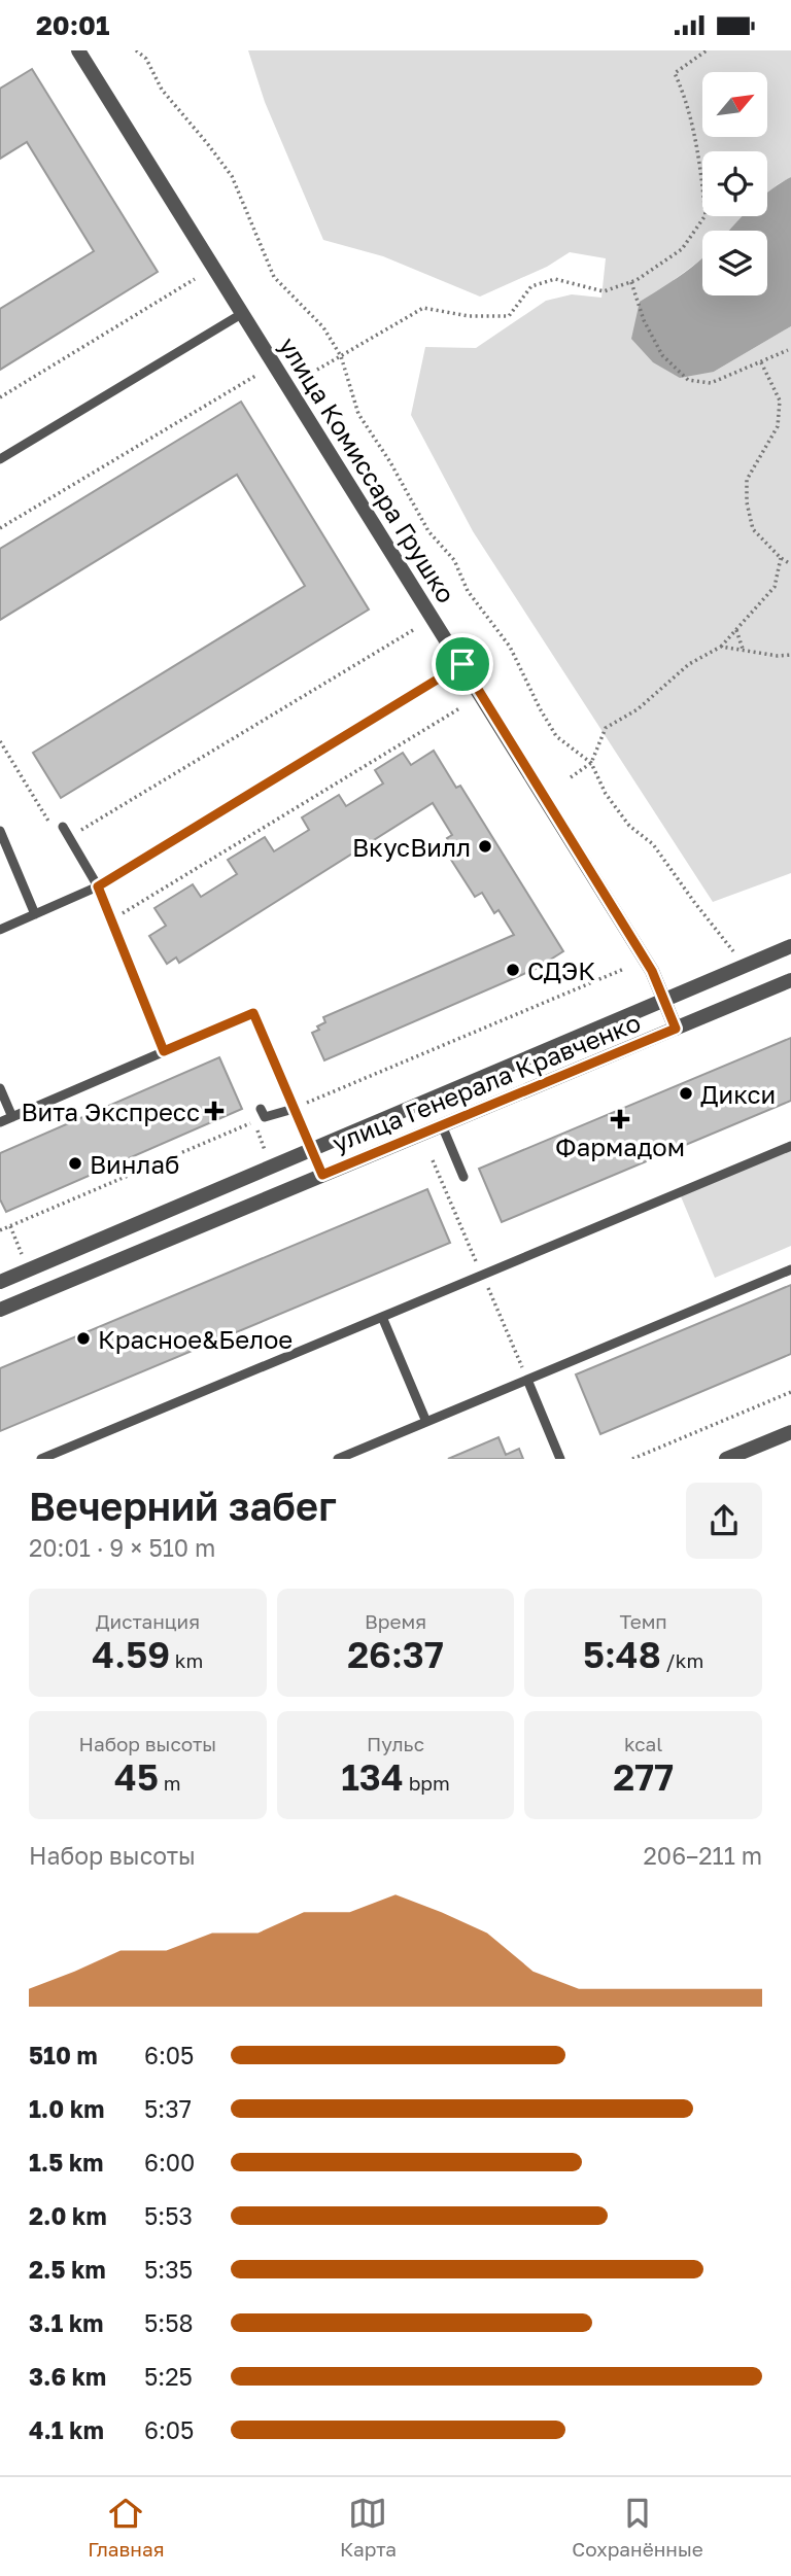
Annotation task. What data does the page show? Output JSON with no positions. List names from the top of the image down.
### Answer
{
  "streets": {
    "street": ["улица Комиссара Грушко", "улица Генерала Кравченко"]
  },
  "crossings": [
    ["улица Комиссара Грушко", "улица Генерала Кравченко"]
  ],
  "places": {
    "other": [
      "ВкусВилл",
      "СДЭК",
      "Дикси",
      "Винлаб",
      "Красное&Белое"
    ],
    "health": ["Вита Экспресс", "Фармадом"]
  },
  "north": "top right",
  "page": {
    "status": "20:01",
    "heading": ["Вечерний забег", "20:01 · 9 × 510 m"],
    "stats": [
      ["Дистанция", "4.59 km"],
      ["Время", "26:37"],
      ["Темп", "5:48 /km"],
      ["Набор высоты", "45 m"],
      ["Пульс", "134 bpm"],
      ["kcal", "277"]
    ],
    "chart": ["Набор высоты", "206–211 m"],
    "list": [
      {
        "name": "510 m",
        "note": "6:05"
      },
      {
        "name": "1.0 km",
        "note": "5:37"
      },
      {
        "name": "1.5 km",
        "note": "6:00"
      },
      {
        "name": "2.0 km",
        "note": "5:53"
      },
      {
        "name": "2.5 km",
        "note": "5:35"
      },
      {
        "name": "3.1 km",
        "note": "5:58"
      },
      {
        "name": "3.6 km",
        "note": "5:25"
      },
      {
        "name": "4.1 km",
        "note": "6:05"
      }
    ],
    "tabs": ["Главная", "Карта", "Сохранённые"]
  }
}
